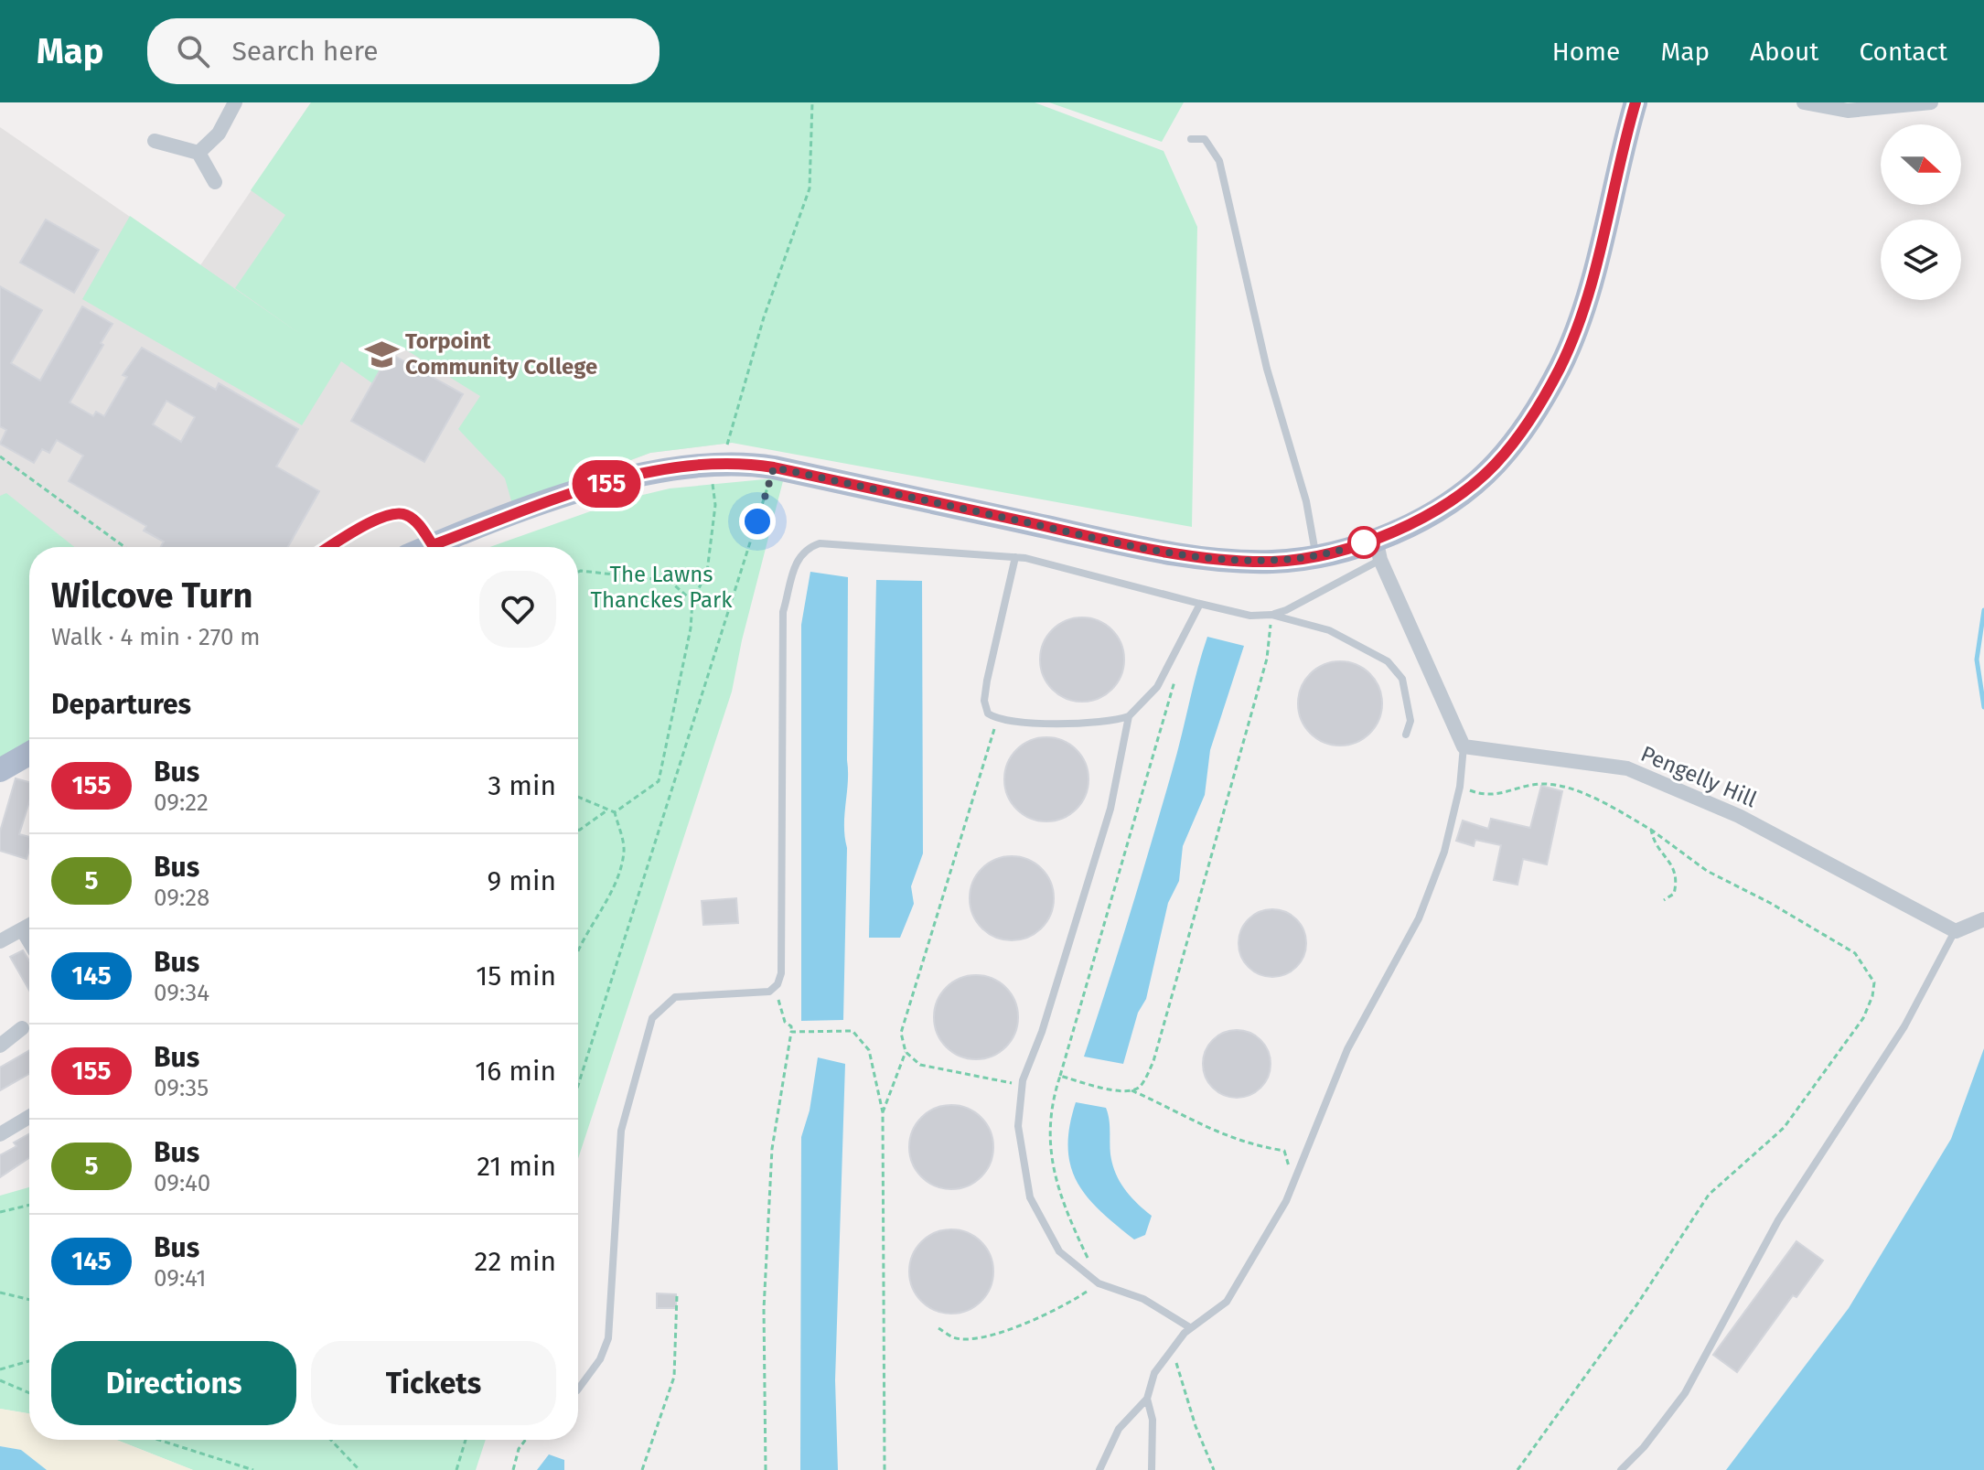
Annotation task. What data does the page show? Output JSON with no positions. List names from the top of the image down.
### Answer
{
  "streets": {
    "street": ["Pengelly Hill"]
  },
  "parks": ["The Lawns Thanckes Park"],
  "places": {
    "school or university": ["Torpoint Community College"]
  },
  "lines": ["bus line 155"],
  "north": "right",
  "page": {
    "header": "Map",
    "search": "Search here",
    "nav": [
      "Home",
      "Map",
      "About",
      "Contact"
    ],
    "on_map": "155",
    "heading": [
      ["Wilcove Turn", "Walk · 4 min · 270 m"],
      "Departures"
    ],
    "list": [
      {
        "mark": "155",
        "name": "Bus",
        "note": "09:22",
        "value": "3 min"
      },
      {
        "mark": "5",
        "name": "Bus",
        "note": "09:28",
        "value": "9 min"
      },
      {
        "mark": "145",
        "name": "Bus",
        "note": "09:34",
        "value": "15 min"
      },
      {
        "mark": "155",
        "name": "Bus",
        "note": "09:35",
        "value": "16 min"
      },
      {
        "mark": "5",
        "name": "Bus",
        "note": "09:40",
        "value": "21 min"
      },
      {
        "mark": "145",
        "name": "Bus",
        "note": "09:41",
        "value": "22 min"
      }
    ],
    "buttons": ["Directions", "Tickets"]
  }
}
